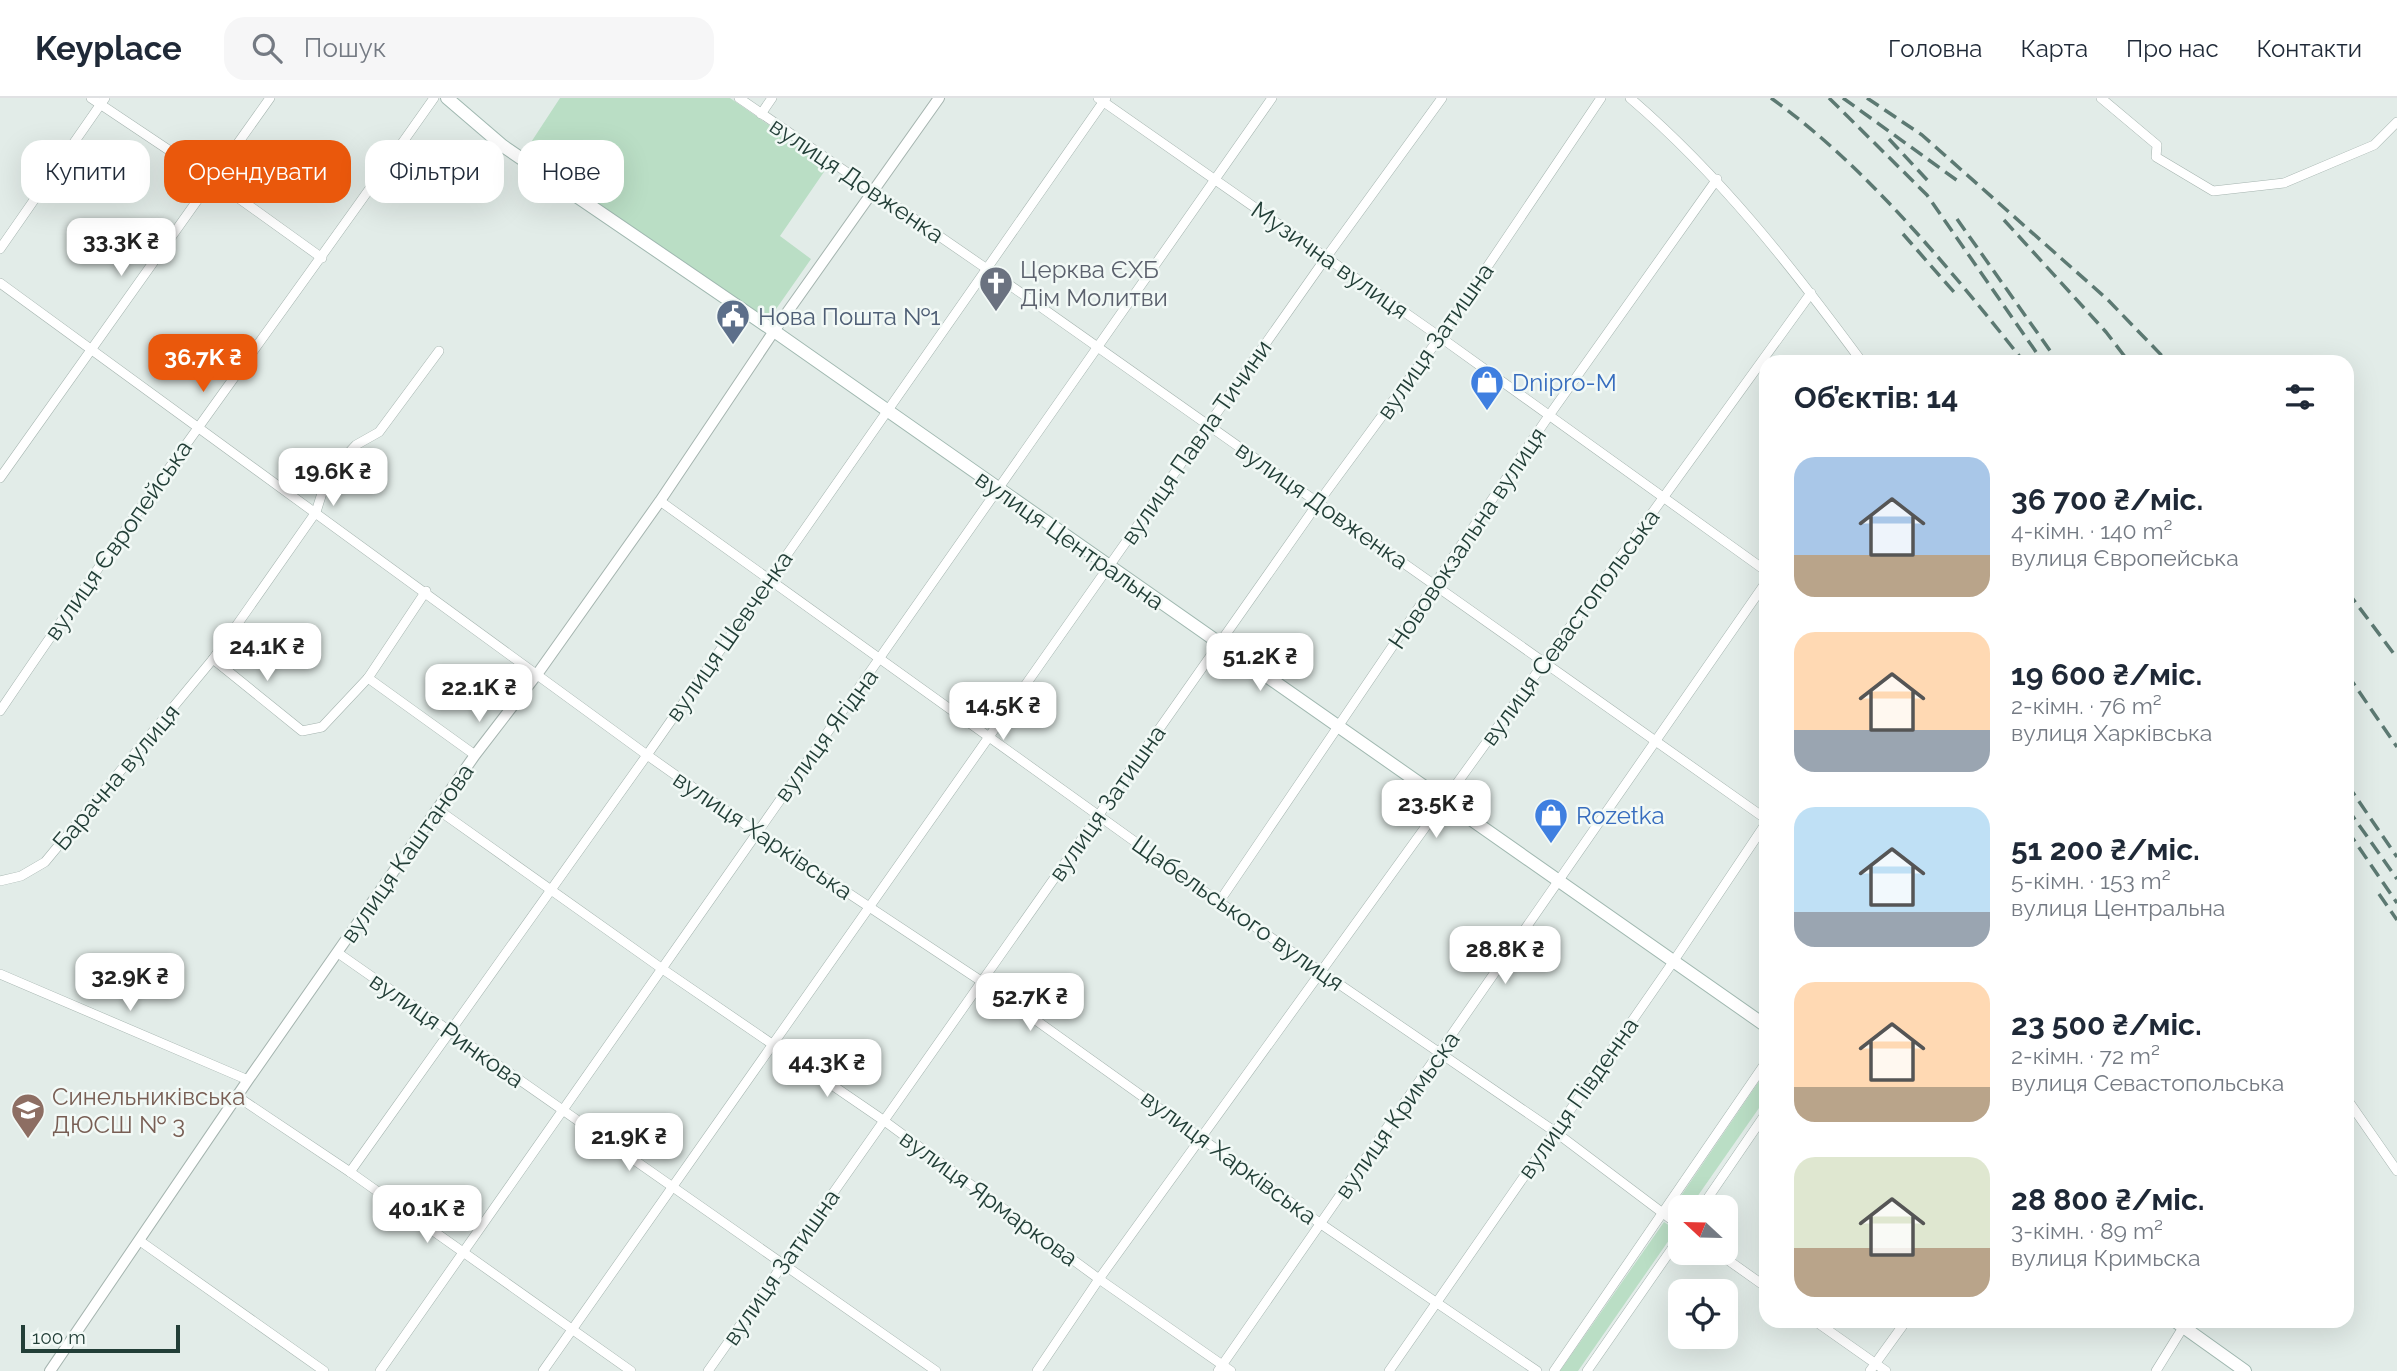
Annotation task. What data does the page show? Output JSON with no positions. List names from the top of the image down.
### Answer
{
  "streets": {
    "main road": ["вулиця Центральна"],
    "street": [
      "вулиця Довженка",
      "Музична вулиця",
      "вулиця Затишна",
      "вулиця Павла Тичини",
      "Нововокзальна вулиця",
      "вулиця Європейська",
      "вулиця Севастопольська",
      "вулиця Шевченка",
      "вулиця Ягідна",
      "Барачна вулиця",
      "вулиця Харківська",
      "вулиця Каштанова",
      "Щабельського вулиця",
      "вулиця Ринкова",
      "вулиця Південна",
      "вулиця Кримьска",
      "вулиця Ярмаркова"
    ]
  },
  "crossings": [
    ["вулиця Довженка", "вулиця Затишна"],
    ["вулиця Довженка", "вулиця Павла Тичини"],
    ["вулиця Довженка", "Нововокзальна вулиця"],
    ["вулиця Довженка", "вулиця Севастопольська"],
    ["вулиця Довженка", "вулиця Шевченка"],
    ["вулиця Довженка", "вулиця Ягідна"],
    ["вулиця Довженка", "вулиця Каштанова"],
    ["вулиця Довженка", "вулиця Кримьска"],
    ["Музична вулиця", "вулиця Затишна"],
    ["Музична вулиця", "вулиця Павла Тичини"],
    ["Музична вулиця", "Нововокзальна вулиця"],
    ["Музична вулиця", "вулиця Севастопольська"],
    ["Музична вулиця", "вулиця Шевченка"],
    ["Музична вулиця", "вулиця Ягідна"],
    ["вулиця Затишна", "вулиця Центральна"],
    ["вулиця Затишна", "вулиця Харківська"],
    ["вулиця Затишна", "Щабельського вулиця"],
    ["вулиця Затишна", "вулиця Ринкова"],
    ["вулиця Затишна", "вулиця Ярмаркова"],
    ["вулиця Павла Тичини", "вулиця Центральна"],
    ["вулиця Павла Тичини", "вулиця Харківська"],
    ["вулиця Павла Тичини", "Щабельського вулиця"],
    ["вулиця Павла Тичини", "вулиця Ринкова"],
    ["вулиця Павла Тичини", "вулиця Ярмаркова"],
    ["Нововокзальна вулиця", "вулиця Центральна"],
    ["Нововокзальна вулиця", "Щабельського вулиця"],
    ["вулиця Європейська", "вулиця Харківська"],
    ["вулиця Центральна", "вулиця Севастопольська"],
    ["вулиця Центральна", "вулиця Шевченка"],
    ["вулиця Центральна", "вулиця Ягідна"],
    ["вулиця Центральна", "вулиця Каштанова"],
    ["вулиця Центральна", "вулиця Південна"],
    ["вулиця Центральна", "вулиця Кримьска"],
    ["вулиця Севастопольська", "вулиця Харківська"],
    ["вулиця Севастопольська", "Щабельського вулиця"],
    ["вулиця Севастопольська", "вулиця Ярмаркова"],
    ["вулиця Шевченка", "вулиця Харківська"],
    ["вулиця Шевченка", "Щабельського вулиця"],
    ["вулиця Шевченка", "вулиця Ринкова"],
    ["вулиця Шевченка", "вулиця Ярмаркова"],
    ["вулиця Ягідна", "вулиця Харківська"],
    ["вулиця Ягідна", "Щабельського вулиця"],
    ["вулиця Ягідна", "вулиця Ринкова"],
    ["вулиця Ягідна", "вулиця Ярмаркова"],
    ["Барачна вулиця", "вулиця Харківська"],
    ["вулиця Харківська", "вулиця Каштанова"],
    ["вулиця Харківська", "вулиця Південна"],
    ["вулиця Харківська", "вулиця Кримьска"],
    ["вулиця Каштанова", "Щабельського вулиця"],
    ["вулиця Каштанова", "вулиця Ринкова"],
    ["вулиця Каштанова", "вулиця Ярмаркова"],
    ["Щабельського вулиця", "вулиця Південна"],
    ["Щабельського вулиця", "вулиця Кримьска"],
    ["вулиця Кримьска", "вулиця Ярмаркова"]
  ],
  "places": {
    "church": ["Церква ЄХБ Дім Молитви"],
    "public building": ["Нова Пошта №1"],
    "shop": ["Dnipro-M", "Rozetka"],
    "school or university": ["Синельниківська ДЮСШ № 3"]
  },
  "scale_bar": "100 m",
  "north": "left",
  "page": {
    "header": "Keyplace",
    "search": "Пошук",
    "nav": [
      "Головна",
      "Карта",
      "Про нас",
      "Контакти"
    ],
    "chip": [
      "Купити",
      "Орендувати",
      "Фільтри",
      "Нове"
    ],
    "price": [
      "33.3K ₴",
      "36.7K ₴",
      "19.6K ₴",
      "24.1K ₴",
      "51.2K ₴",
      "22.1K ₴",
      "14.5K ₴",
      "23.5K ₴",
      "28.8K ₴",
      "32.9K ₴",
      "52.7K ₴",
      "44.3K ₴",
      "21.9K ₴",
      "40.1K ₴"
    ],
    "heading": "Об’єктів: 14",
    "list": [
      {
        "name": "36 700 ₴/міс.",
        "note": "4-кімн. · 140 m² · вулиця Європейська"
      },
      {
        "name": "19 600 ₴/міс.",
        "note": "2-кімн. · 76 m² · вулиця Харківська"
      },
      {
        "name": "51 200 ₴/міс.",
        "note": "5-кімн. · 153 m² · вулиця Центральна"
      },
      {
        "name": "23 500 ₴/міс.",
        "note": "2-кімн. · 72 m² · вулиця Севастопольська"
      },
      {
        "name": "28 800 ₴/міс.",
        "note": "3-кімн. · 89 m² · вулиця Кримьска"
      }
    ],
    "scale": "100 m"
  }
}
